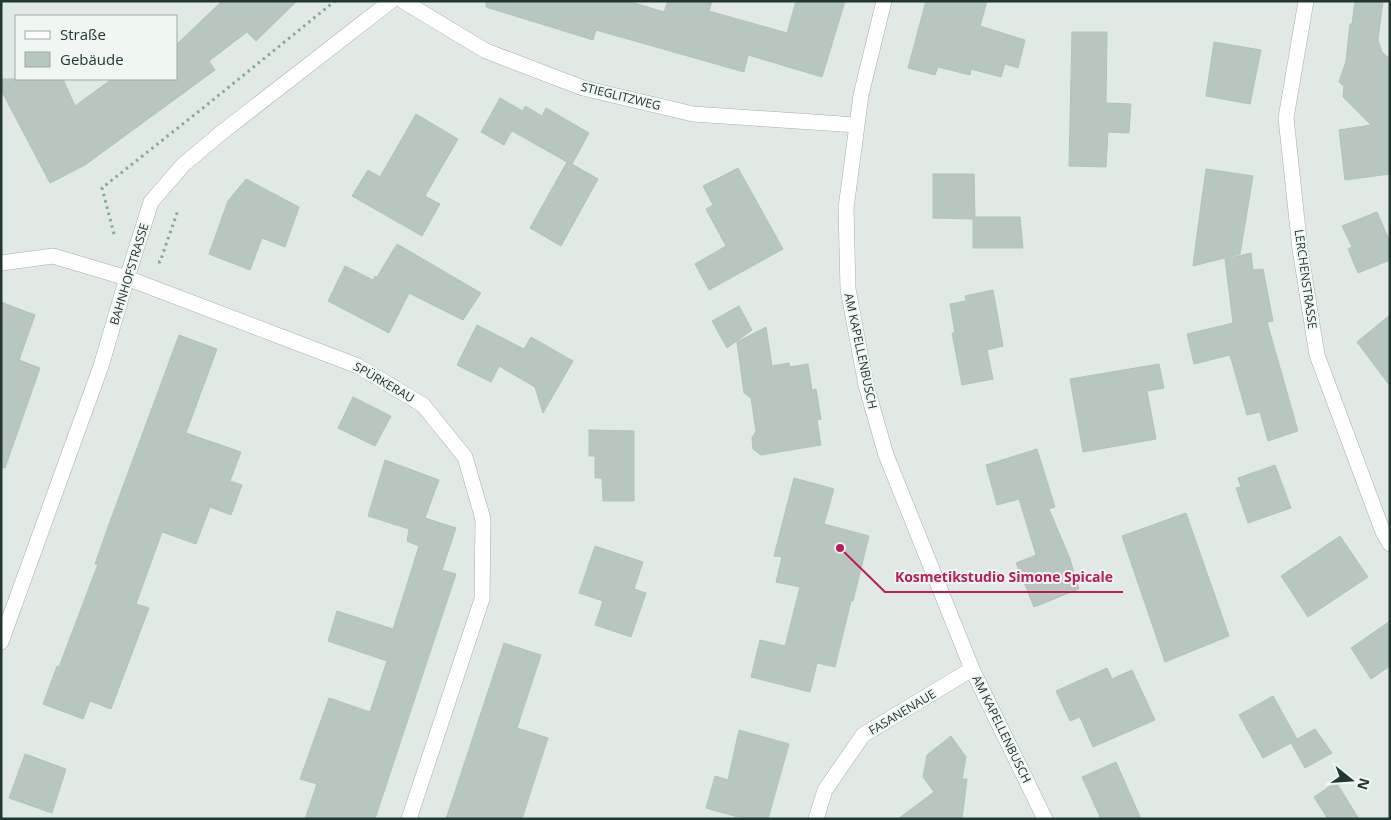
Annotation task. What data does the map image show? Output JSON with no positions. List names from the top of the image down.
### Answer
{
  "streets": {
    "street": [
      "STIEGLITZWEG",
      "BAHNHOFSTRASSE",
      "LERCHENSTRASSE",
      "AM KAPELLENBUSCH",
      "SPÜRKERAU",
      "FASANENAUE"
    ]
  },
  "crossings": [
    ["STIEGLITZWEG", "AM KAPELLENBUSCH"],
    ["BAHNHOFSTRASSE", "SPÜRKERAU"],
    ["AM KAPELLENBUSCH", "FASANENAUE"]
  ],
  "places": ["Kosmetikstudio Simone Spicale"],
  "legend": ["Straße", "Gebäude"],
  "north": "right"
}
